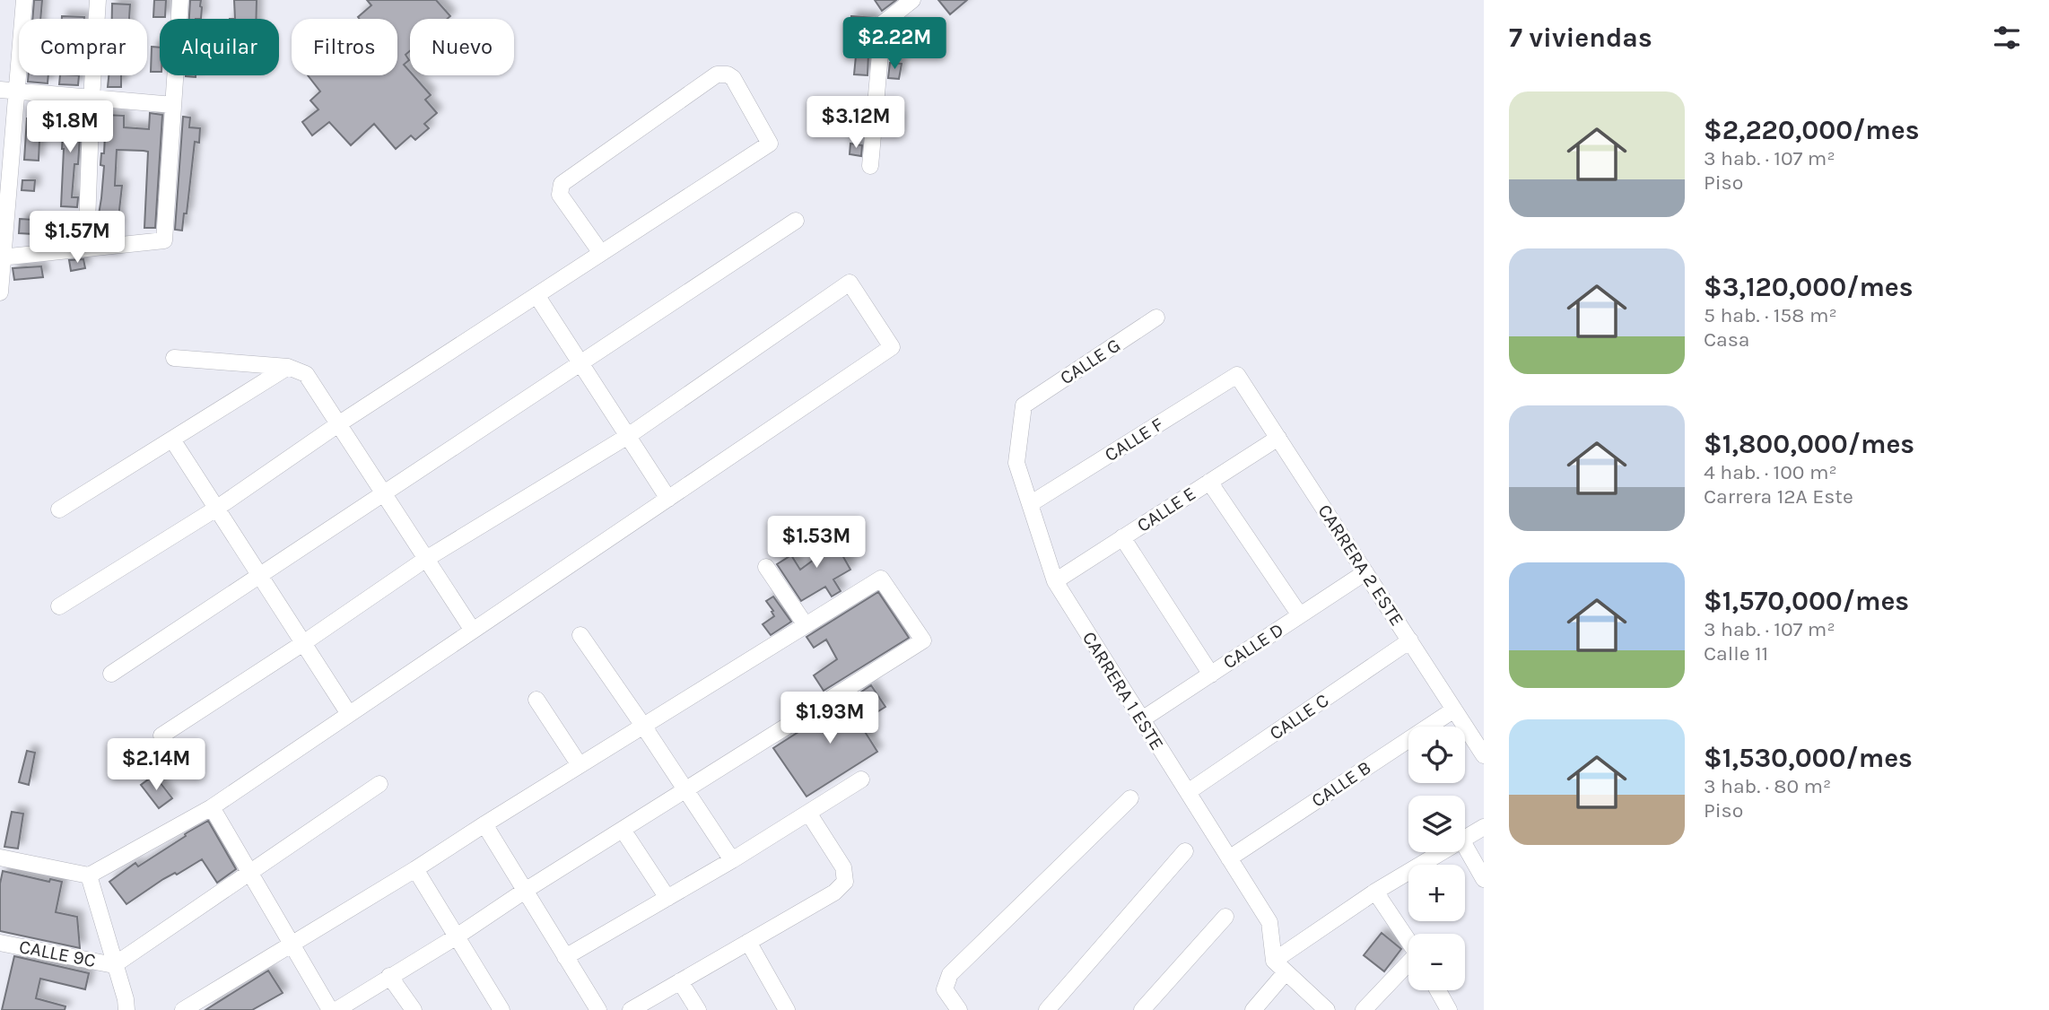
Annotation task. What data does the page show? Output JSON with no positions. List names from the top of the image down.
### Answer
{
  "streets": {
    "street": [
      "CALLE G",
      "CALLE F",
      "CALLE E",
      "CARRERA 2 ESTE",
      "CALLE D",
      "CARRERA 1 ESTE",
      "CALLE C",
      "CALLE B",
      "CALLE 9C"
    ]
  },
  "crossings": [
    ["CALLE G", "CARRERA 1 ESTE"],
    ["CALLE F", "CARRERA 2 ESTE"],
    ["CALLE F", "CARRERA 1 ESTE"],
    ["CALLE E", "CARRERA 2 ESTE"],
    ["CALLE E", "CARRERA 1 ESTE"],
    ["CARRERA 2 ESTE", "CALLE D"],
    ["CARRERA 2 ESTE", "CALLE C"],
    ["CARRERA 2 ESTE", "CALLE B"],
    ["CALLE D", "CARRERA 1 ESTE"],
    ["CARRERA 1 ESTE", "CALLE C"],
    ["CARRERA 1 ESTE", "CALLE B"]
  ],
  "page": {
    "heading": "7 viviendas",
    "price": [
      "$2.22M",
      "$3.12M",
      "$1.8M",
      "$1.57M",
      "$1.53M",
      "$1.93M",
      "$2.14M"
    ],
    "chip": [
      "Comprar",
      "Alquilar",
      "Filtros",
      "Nuevo"
    ],
    "list": [
      {
        "name": "$2,220,000/mes",
        "note": "3 hab. · 107 m² · Piso"
      },
      {
        "name": "$3,120,000/mes",
        "note": "5 hab. · 158 m² · Casa"
      },
      {
        "name": "$1,800,000/mes",
        "note": "4 hab. · 100 m² · Carrera 12A Este"
      },
      {
        "name": "$1,570,000/mes",
        "note": "3 hab. · 107 m² · Calle 11"
      },
      {
        "name": "$1,530,000/mes",
        "note": "3 hab. · 80 m² · Piso"
      }
    ],
    "map_buttons": ["+", "−"]
  }
}
